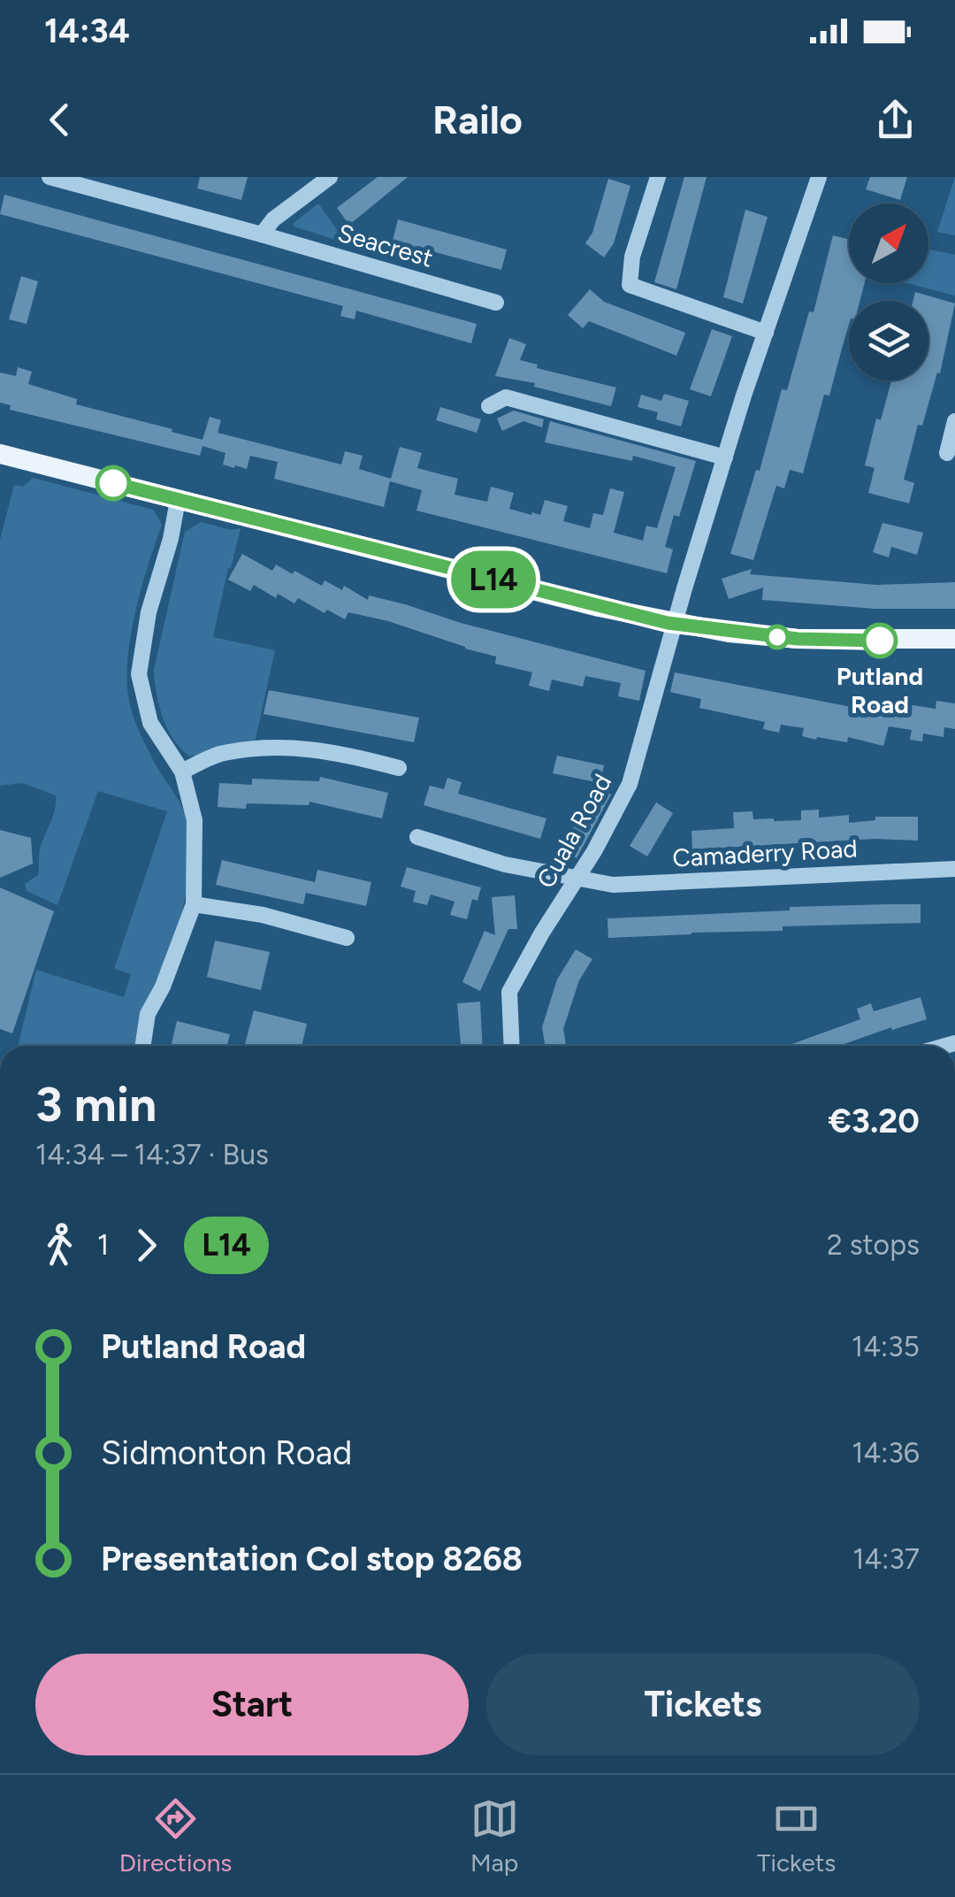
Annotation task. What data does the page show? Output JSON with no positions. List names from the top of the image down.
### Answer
{
  "streets": {
    "street": ["Seacrest", "Cuala Road", "Camaderry Road"]
  },
  "crossings": [
    ["Cuala Road", "Camaderry Road"]
  ],
  "places": ["Putland Road"],
  "lines": ["bus line L14"],
  "north": "top right",
  "page": {
    "status": "14:34",
    "header": "Railo",
    "on_map": "L14",
    "heading": ["3 min", "14:34 – 14:37 · Bus", "€3.20"],
    "legs": ["1", "L14", "2 stops"],
    "list": [
      {
        "name": "Putland Road",
        "value": "14:35"
      },
      {
        "name": "Sidmonton Road",
        "value": "14:36"
      },
      {
        "name": "Presentation Col stop 8268",
        "value": "14:37"
      }
    ],
    "buttons": ["Start", "Tickets"],
    "tabs": ["Directions", "Map", "Tickets"]
  }
}
